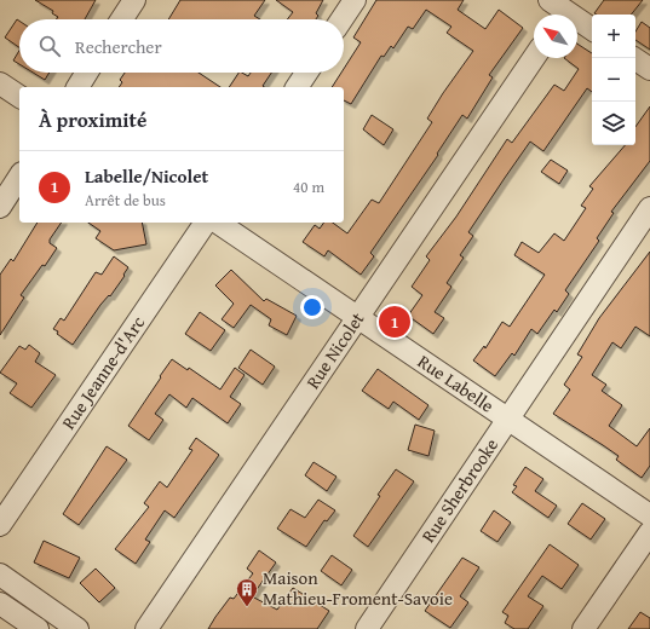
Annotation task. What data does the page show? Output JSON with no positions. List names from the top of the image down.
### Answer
{
  "streets": {
    "street": [
      "Rue Nicolet",
      "Rue Jeanne-d'Arc",
      "Rue Labelle",
      "Rue Sherbrooke"
    ]
  },
  "crossings": [
    ["Rue Nicolet", "Rue Labelle"],
    ["Rue Labelle", "Rue Sherbrooke"]
  ],
  "places": {
    "building": ["Maison Mathieu-Froment-Savoie"]
  },
  "north": "top left",
  "page": {
    "map_buttons": ["+", "−"],
    "search": "Rechercher",
    "heading": "À proximité",
    "list": [
      {
        "mark": "1",
        "name": "Labelle/Nicolet",
        "note": "Arrêt de bus",
        "value": "40 m"
      }
    ],
    "pins": "1"
  }
}
